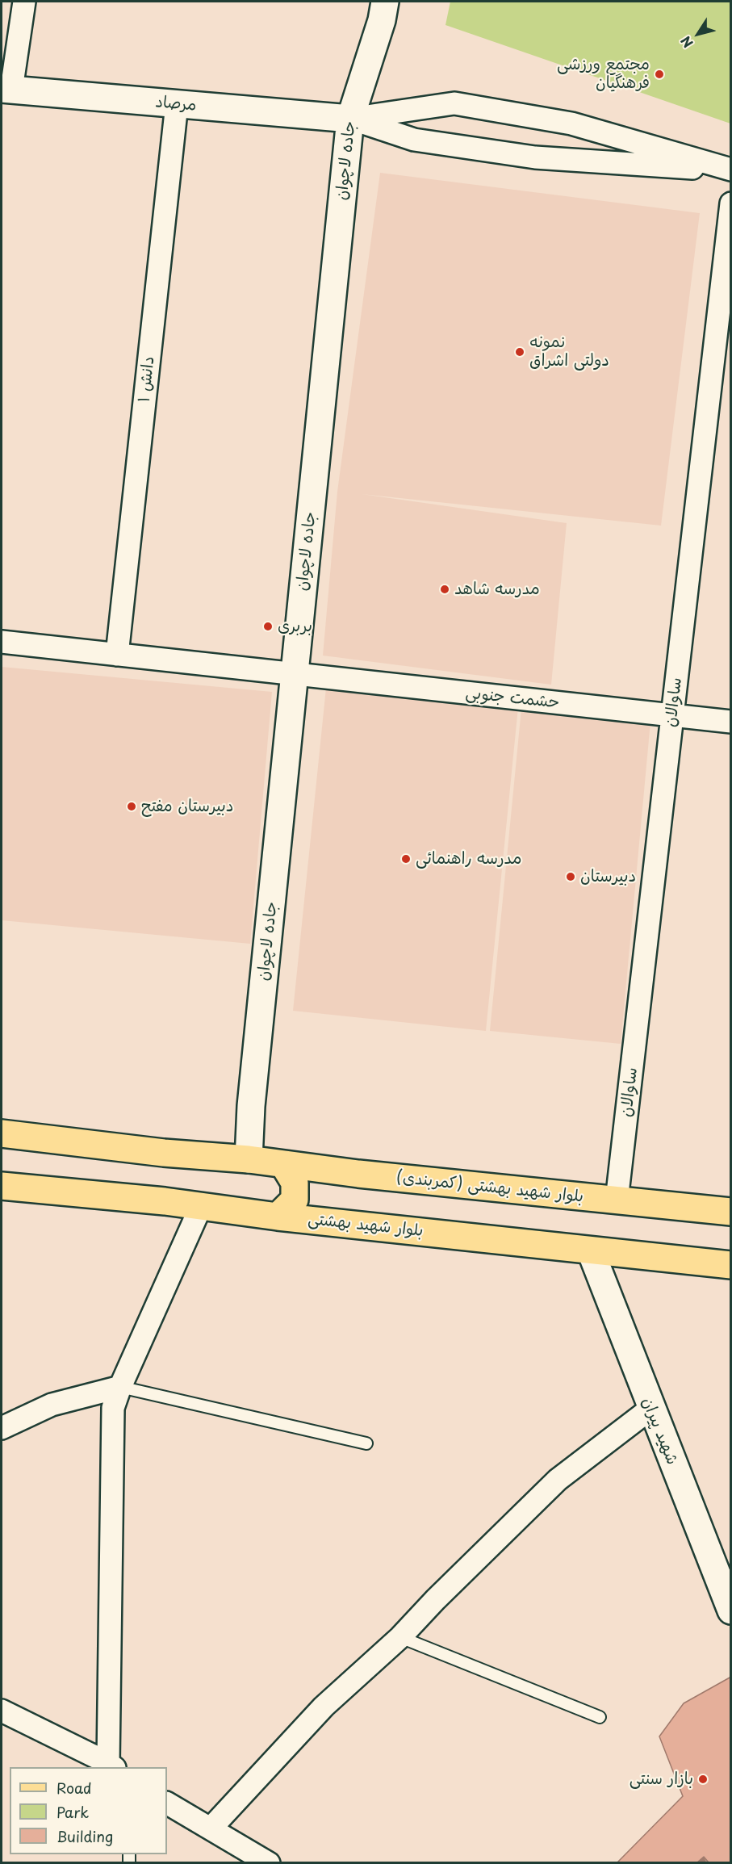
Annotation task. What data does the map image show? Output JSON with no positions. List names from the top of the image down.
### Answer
{
  "streets": {
    "main road": ["بلوار شهید بهشتی (کمربندی)", "بلوار شهید بهشتی"],
    "street": [
      "مرصاد",
      "جاده لاچوان",
      "دانش ۱",
      "حشمت جنوبی",
      "ساوالان",
      "شهید پیران"
    ]
  },
  "crossings": [
    ["مرصاد", "جاده لاچوان"],
    ["مرصاد", "دانش ۱"],
    ["جاده لاچوان", "حشمت جنوبی"],
    ["جاده لاچوان", "بلوار شهید بهشتی (کمربندی)"],
    ["دانش ۱", "حشمت جنوبی"],
    ["حشمت جنوبی", "ساوالان"],
    ["ساوالان", "بلوار شهید بهشتی (کمربندی)"],
    ["بلوار شهید بهشتی", "شهید پیران"]
  ],
  "places": [
    "مجتمع ورزشی فرهنگیان",
    "نمونه دولتی اشراق",
    "مدرسه شاهد",
    "بربری",
    "دبیرستان مفتح",
    "مدرسه راهنمائی",
    "دبیرستان",
    "بازار سنتی"
  ],
  "legend": ["Road", "Park", "Building"],
  "north": "bottom left"
}
